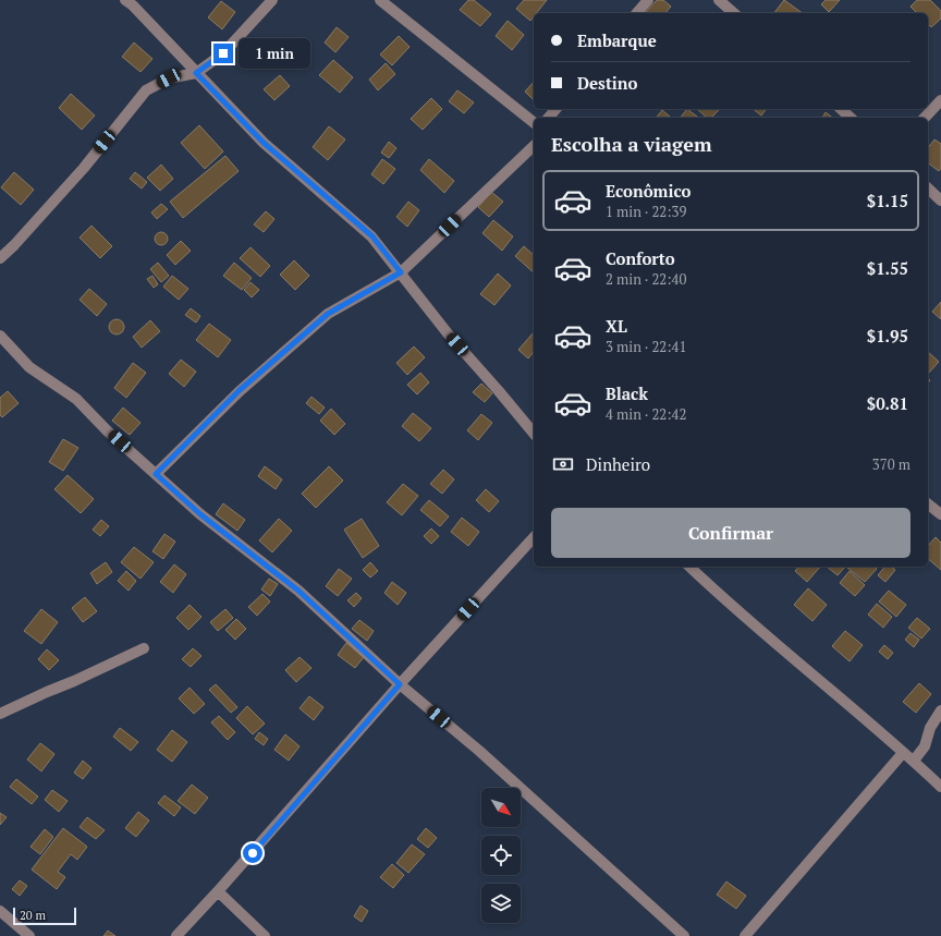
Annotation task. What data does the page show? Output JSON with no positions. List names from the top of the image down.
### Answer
{
  "scale_bar": "20 m",
  "north": "bottom right",
  "page": {
    "banner": ["Embarque", "Destino"],
    "bubble": "1 min",
    "heading": "Escolha a viagem",
    "list": [
      {
        "name": "Econômico",
        "note": "1 min · 22:39",
        "value": "$1.15"
      },
      {
        "name": "Conforto",
        "note": "2 min · 22:40",
        "value": "$1.55"
      },
      {
        "name": "XL",
        "note": "3 min · 22:41",
        "value": "$1.95"
      },
      {
        "name": "Black",
        "note": "4 min · 22:42",
        "value": "$0.81"
      }
    ],
    "pay": ["Dinheiro", "370 m"],
    "buttons": "Confirmar",
    "scale": "20 m"
  }
}
